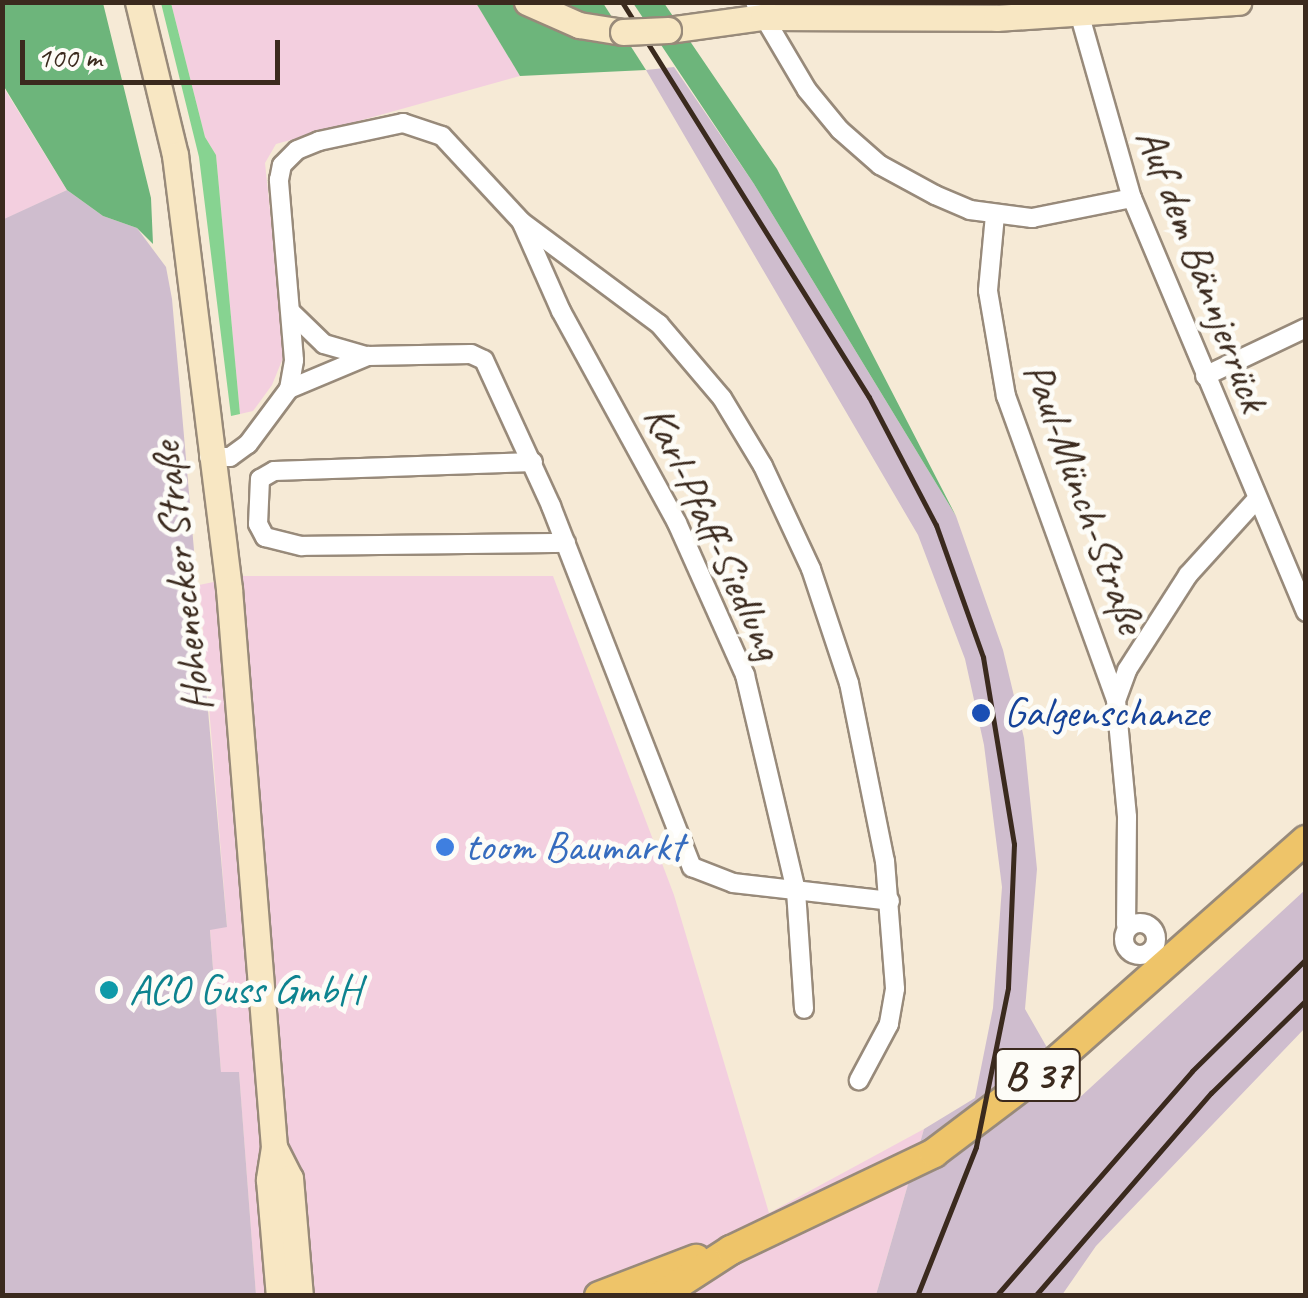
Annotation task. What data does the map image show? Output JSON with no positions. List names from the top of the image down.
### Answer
{
  "streets": {
    "main road": ["Hohenecker Straße", "B 37"],
    "street": ["Auf dem Bännjerrück", "Paul-Münch-Straße", "Karl-Pfaff-Siedlung"]
  },
  "places": ["Galgenschanze", "toom Baumarkt", "ACO Guss GmbH"],
  "scale_bar": "100 m"
}
